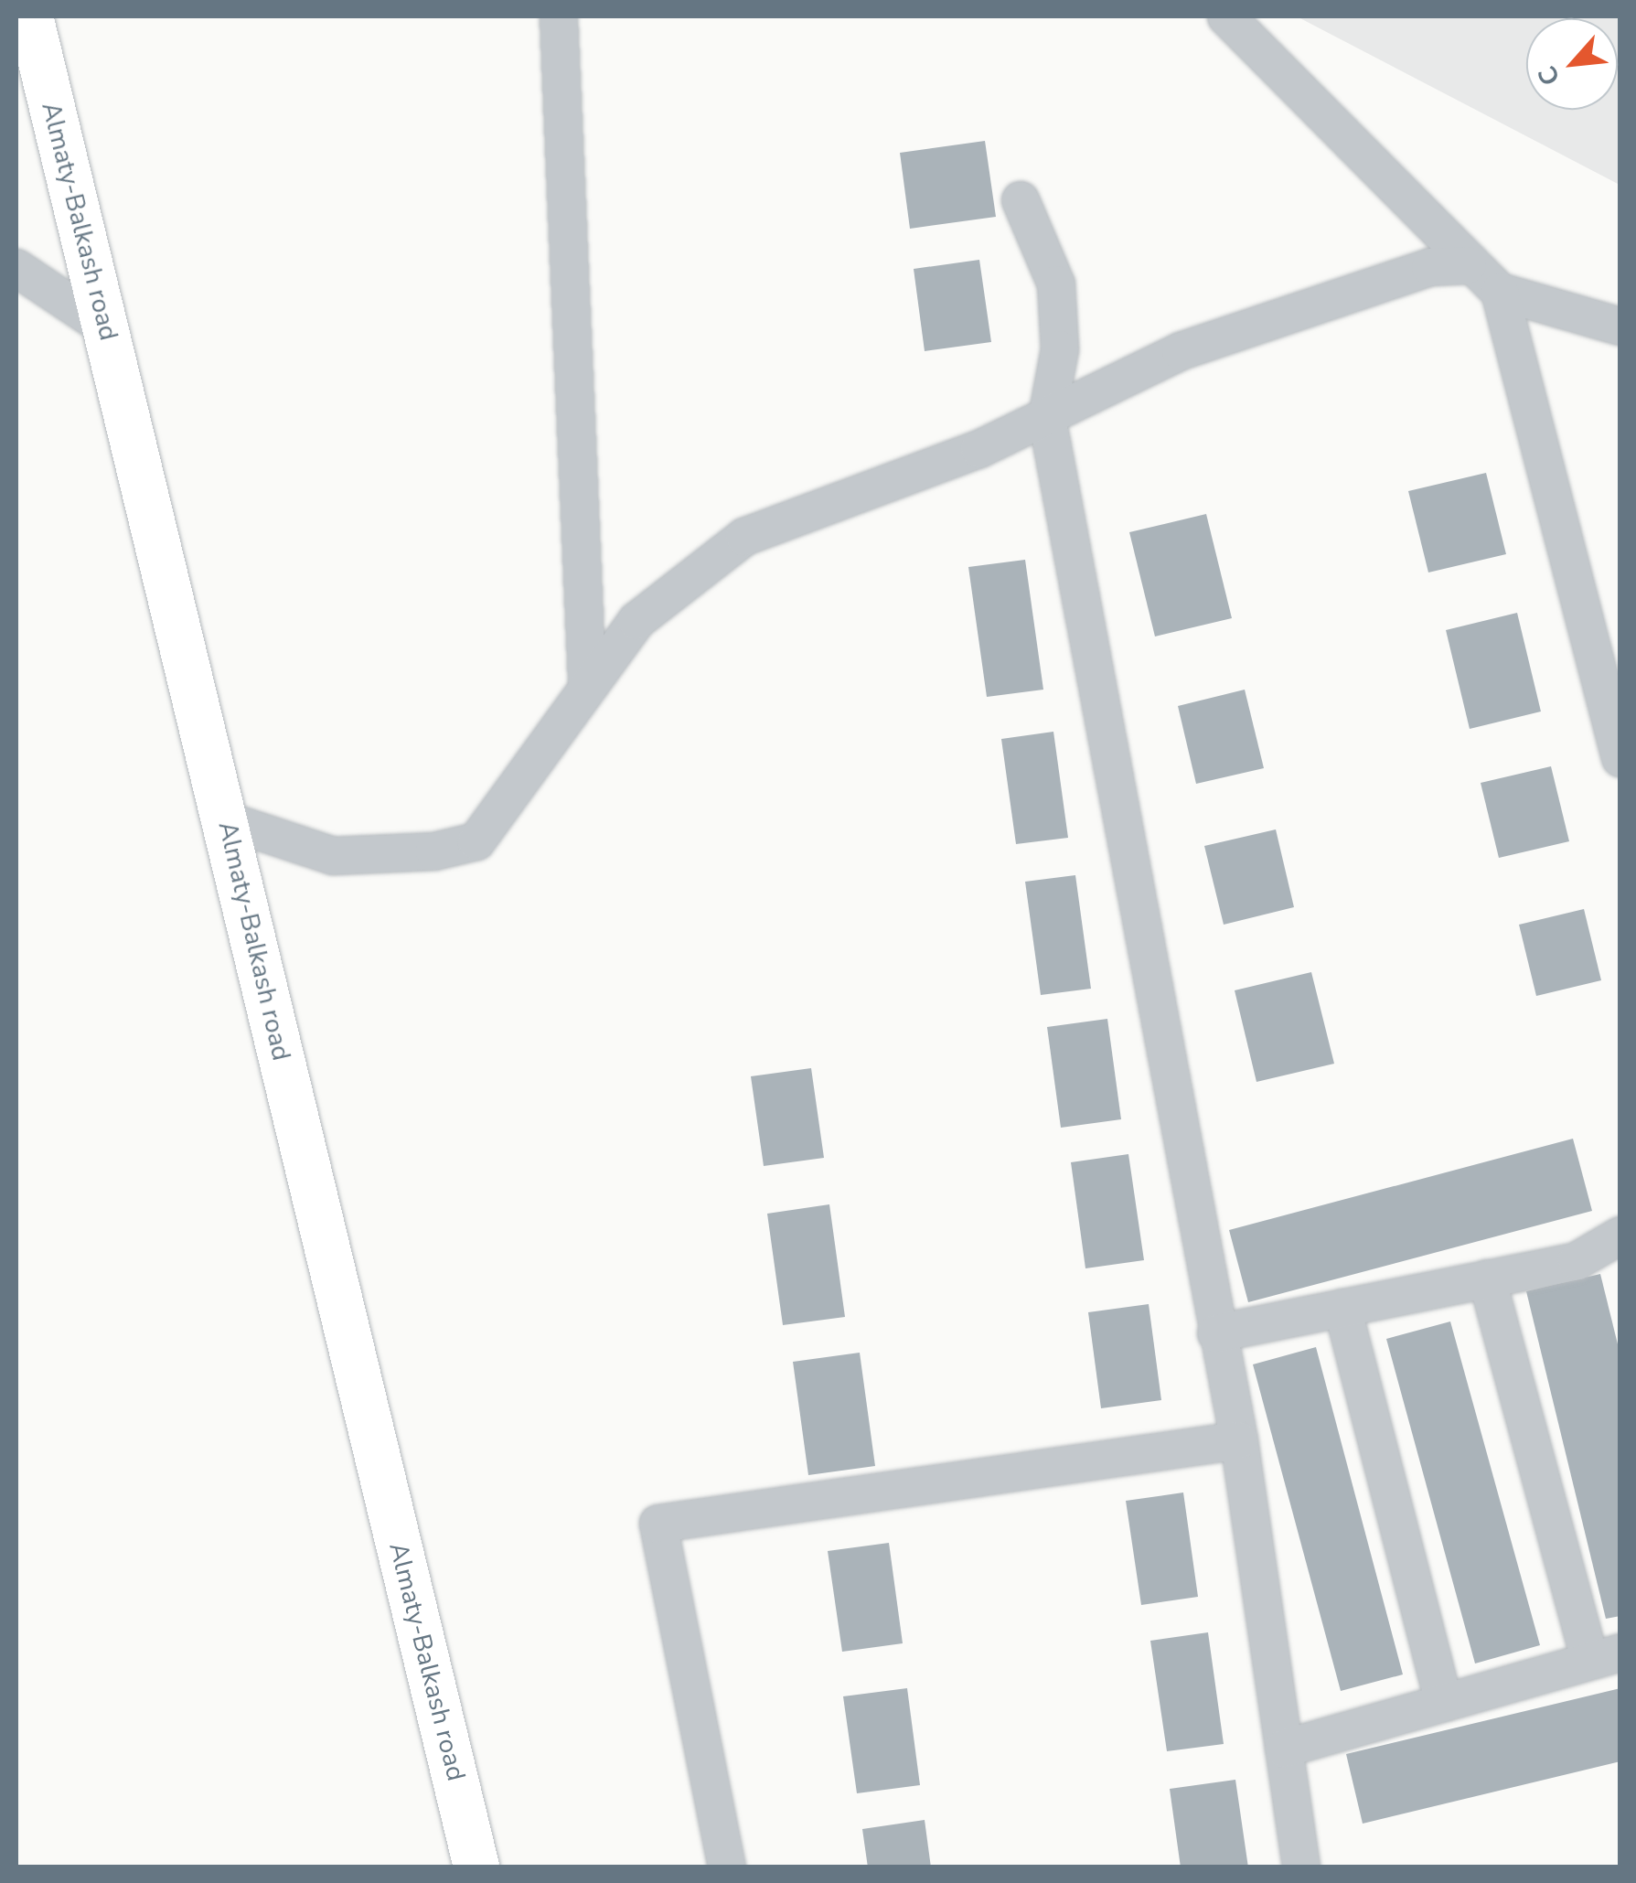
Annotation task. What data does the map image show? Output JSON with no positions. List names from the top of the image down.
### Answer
{
  "streets": {
    "main road": ["Almaty-Balkash road"]
  },
  "north": "bottom left"
}
